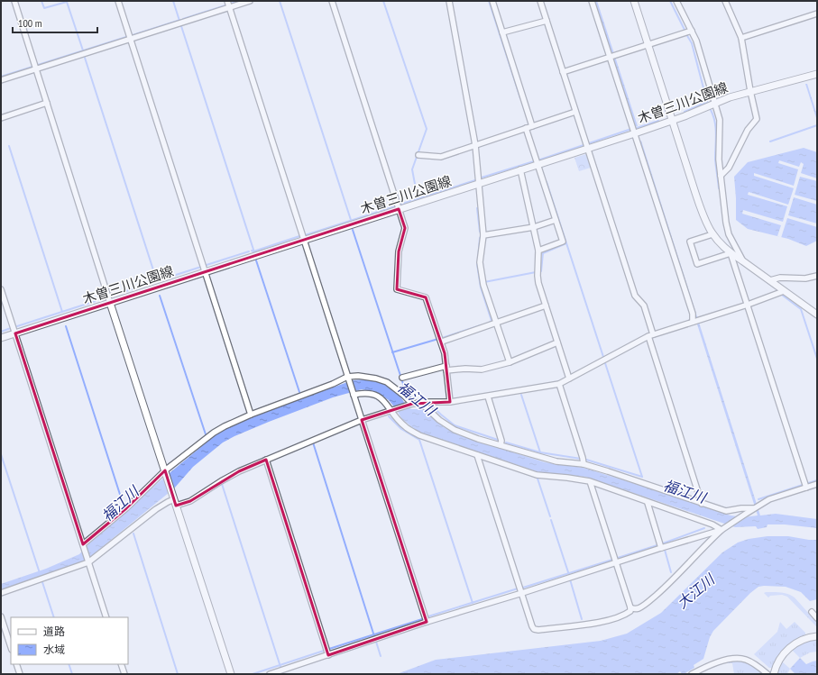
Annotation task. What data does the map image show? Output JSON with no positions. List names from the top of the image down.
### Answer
{
  "streets": {
    "main road": ["木曽三川公園線"]
  },
  "water": ["福江川", "大江川"],
  "legend": ["道路", "水域"],
  "scale_bar": "100 m"
}
